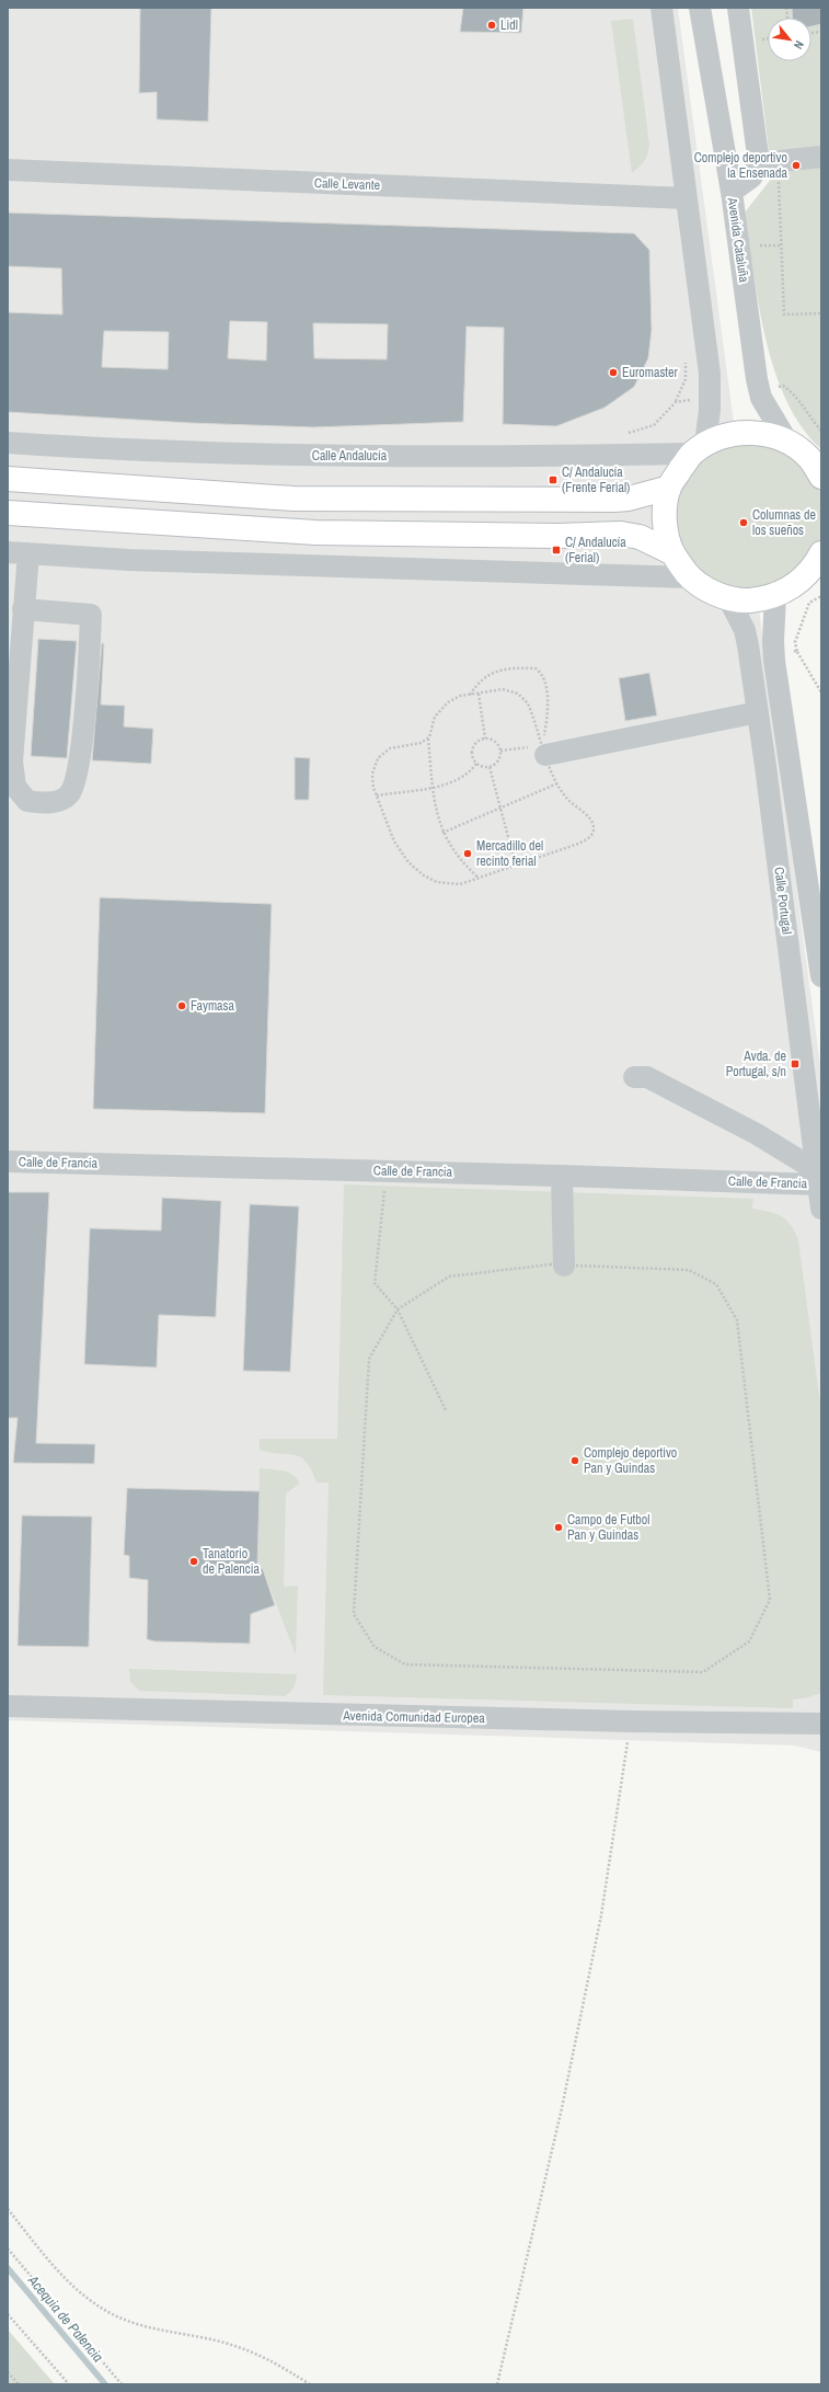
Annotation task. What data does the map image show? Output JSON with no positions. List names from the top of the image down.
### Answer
{
  "streets": {
    "street": [
      "Calle Levante",
      "Avenida Cataluña",
      "Calle Andalucía",
      "Calle Portugal",
      "Calle de Francia",
      "Avenida Comunidad Europea"
    ]
  },
  "crossings": [
    ["Calle Portugal", "Calle de Francia"]
  ],
  "water": ["Acequia de Palencia"],
  "places": {
    "other": [
      "Lidl",
      "Complejo deportivo la Ensenada",
      "Euromaster",
      "Columnas de los sueños",
      "Mercadillo del recinto ferial",
      "Faymasa",
      "Complejo deportivo Pan y Guindas",
      "Campo de Futbol Pan y Guindas",
      "Tanatorio de Palencia"
    ],
    "transit": ["C/ Andalucía (Frente Ferial)", "C/ Andalucía (Ferial)", "Avda. de Portugal, s/n"]
  },
  "north": "bottom right"
}
